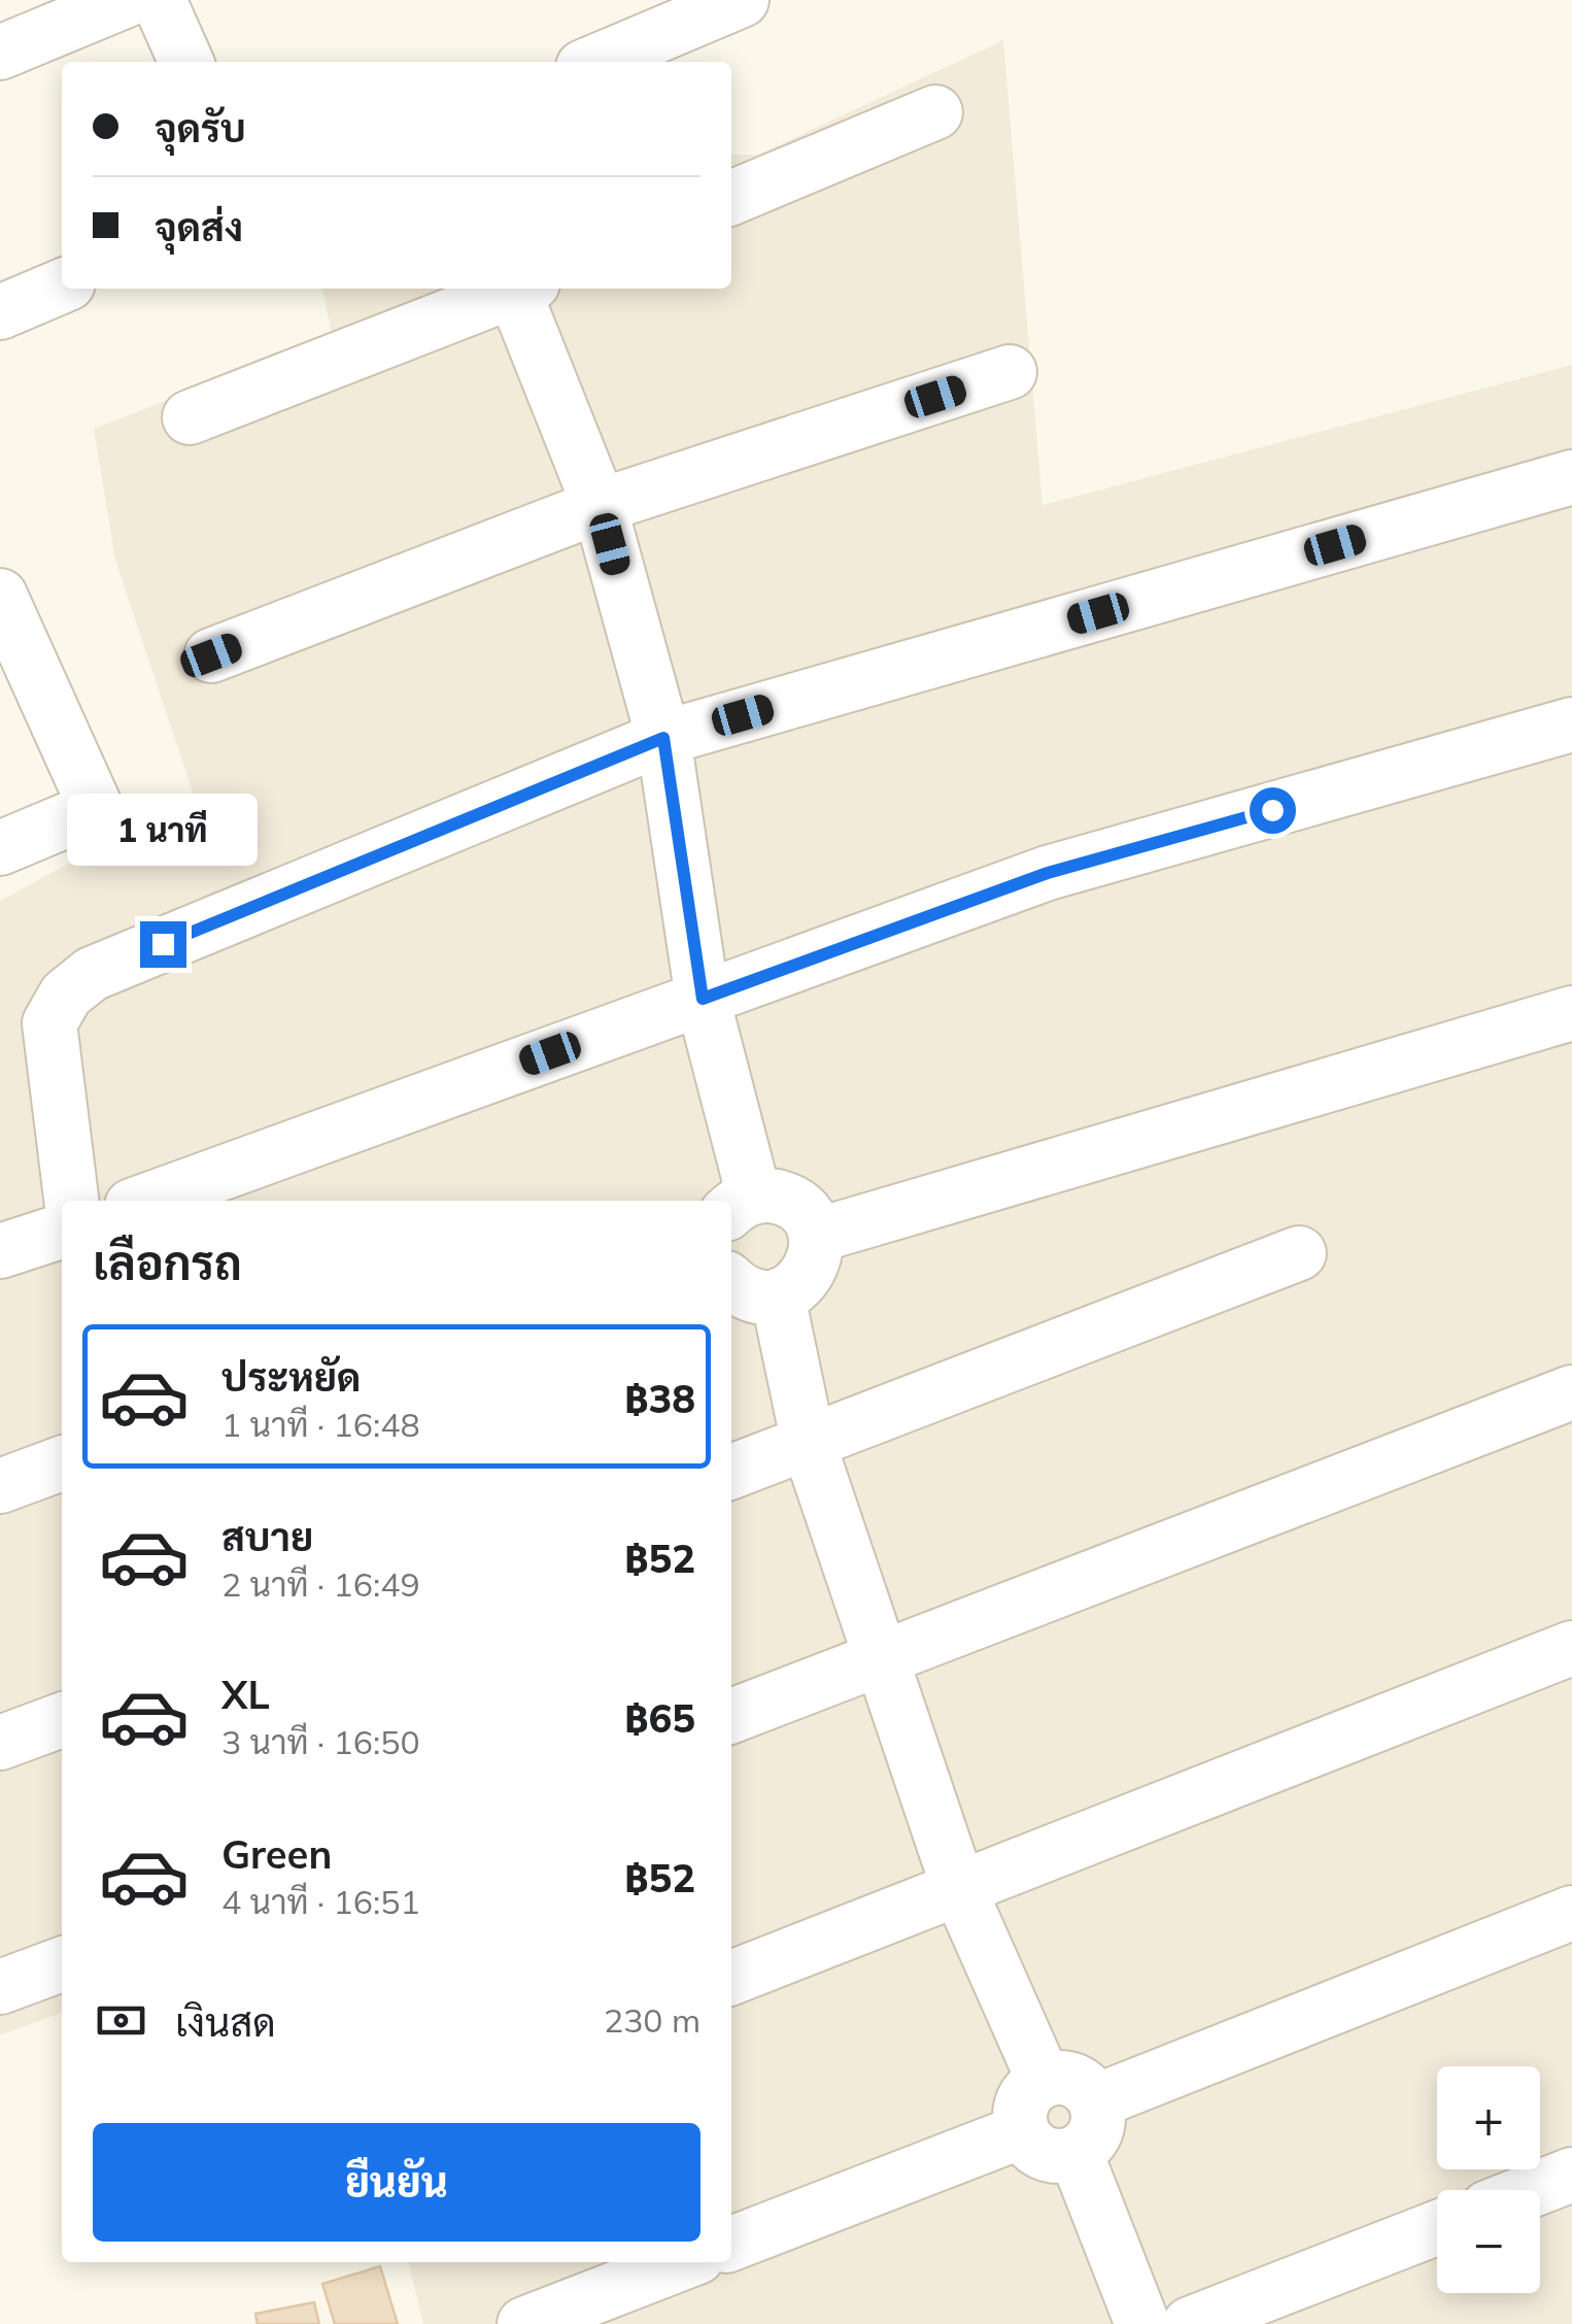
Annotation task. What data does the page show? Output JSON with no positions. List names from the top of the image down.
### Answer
{
  "page": {
    "banner": ["จุดรับ", "จุดส่ง"],
    "bubble": "1 นาที",
    "heading": "เลือกรถ",
    "list": [
      {
        "name": "ประหยัด",
        "note": "1 นาที · 16:48",
        "value": "฿38"
      },
      {
        "name": "สบาย",
        "note": "2 นาที · 16:49",
        "value": "฿52"
      },
      {
        "name": "XL",
        "note": "3 นาที · 16:50",
        "value": "฿65"
      },
      {
        "name": "Green",
        "note": "4 นาที · 16:51",
        "value": "฿52"
      }
    ],
    "pay": ["เงินสด", "230 m"],
    "map_buttons": ["+", "−"],
    "buttons": "ยืนยัน"
  }
}
